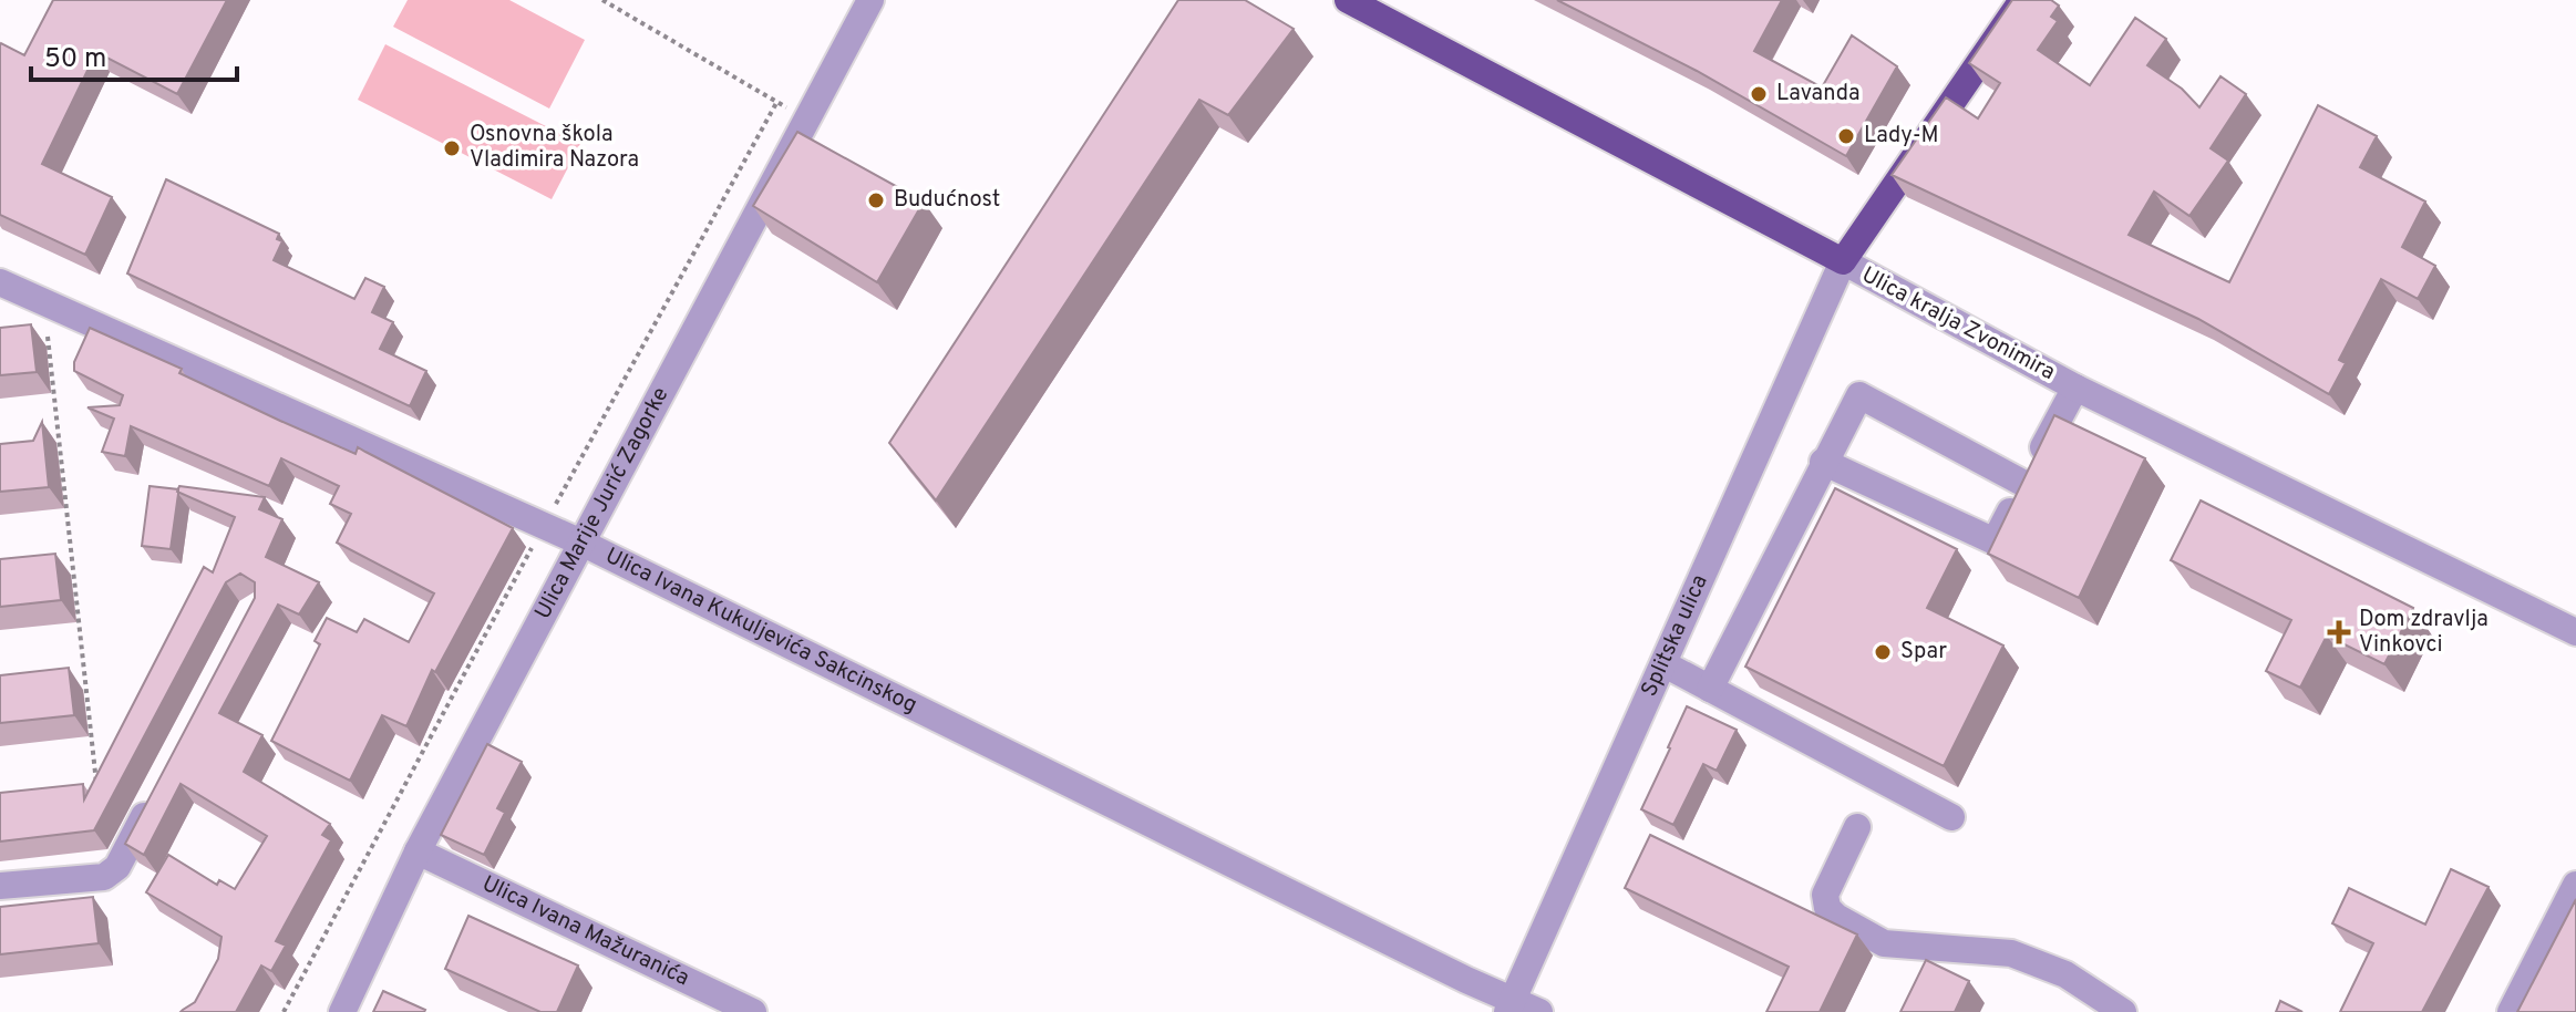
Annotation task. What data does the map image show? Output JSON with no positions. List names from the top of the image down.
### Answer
{
  "streets": {
    "main road": ["Ulica kralja Zvonimira"],
    "street": [
      "Ulica Marije Jurić Zagorke",
      "Ulica Ivana Kukuljevića Sakcinskog",
      "Splitska ulica",
      "Ulica Ivana Mažuranića"
    ]
  },
  "crossings": [
    ["Ulica kralja Zvonimira", "Splitska ulica"],
    ["Ulica Marije Jurić Zagorke", "Ulica Ivana Kukuljevića Sakcinskog"],
    ["Ulica Marije Jurić Zagorke", "Ulica Ivana Mažuranića"],
    ["Ulica Ivana Kukuljevića Sakcinskog", "Splitska ulica"]
  ],
  "places": {
    "other": [
      "Lavanda",
      "Lady-M",
      "Osnovna škola Vladimira Nazora",
      "Budućnost",
      "Spar"
    ],
    "health": ["Dom zdravlja Vinkovci"]
  },
  "scale_bar": "50 m"
}
